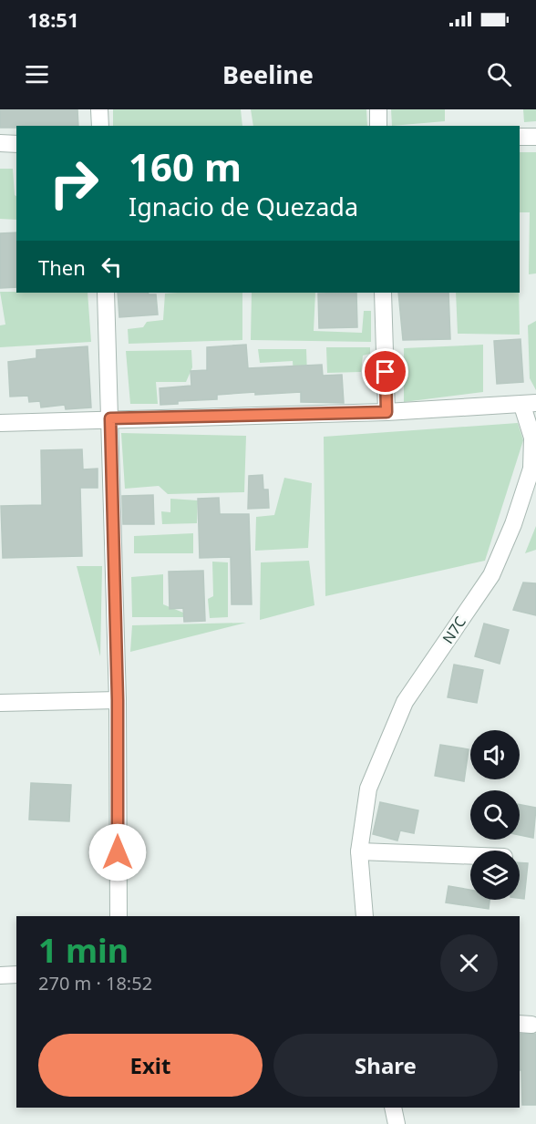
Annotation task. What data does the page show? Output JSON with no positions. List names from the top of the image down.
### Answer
{
  "streets": {
    "street": ["N7C"]
  },
  "page": {
    "status": "18:51",
    "header": "Beeline",
    "turn": ["160 m", "Ignacio de Quezada"],
    "then": "Then",
    "heading": ["1 min", "270 m · 18:52"],
    "buttons": ["Exit", "Share"]
  }
}
